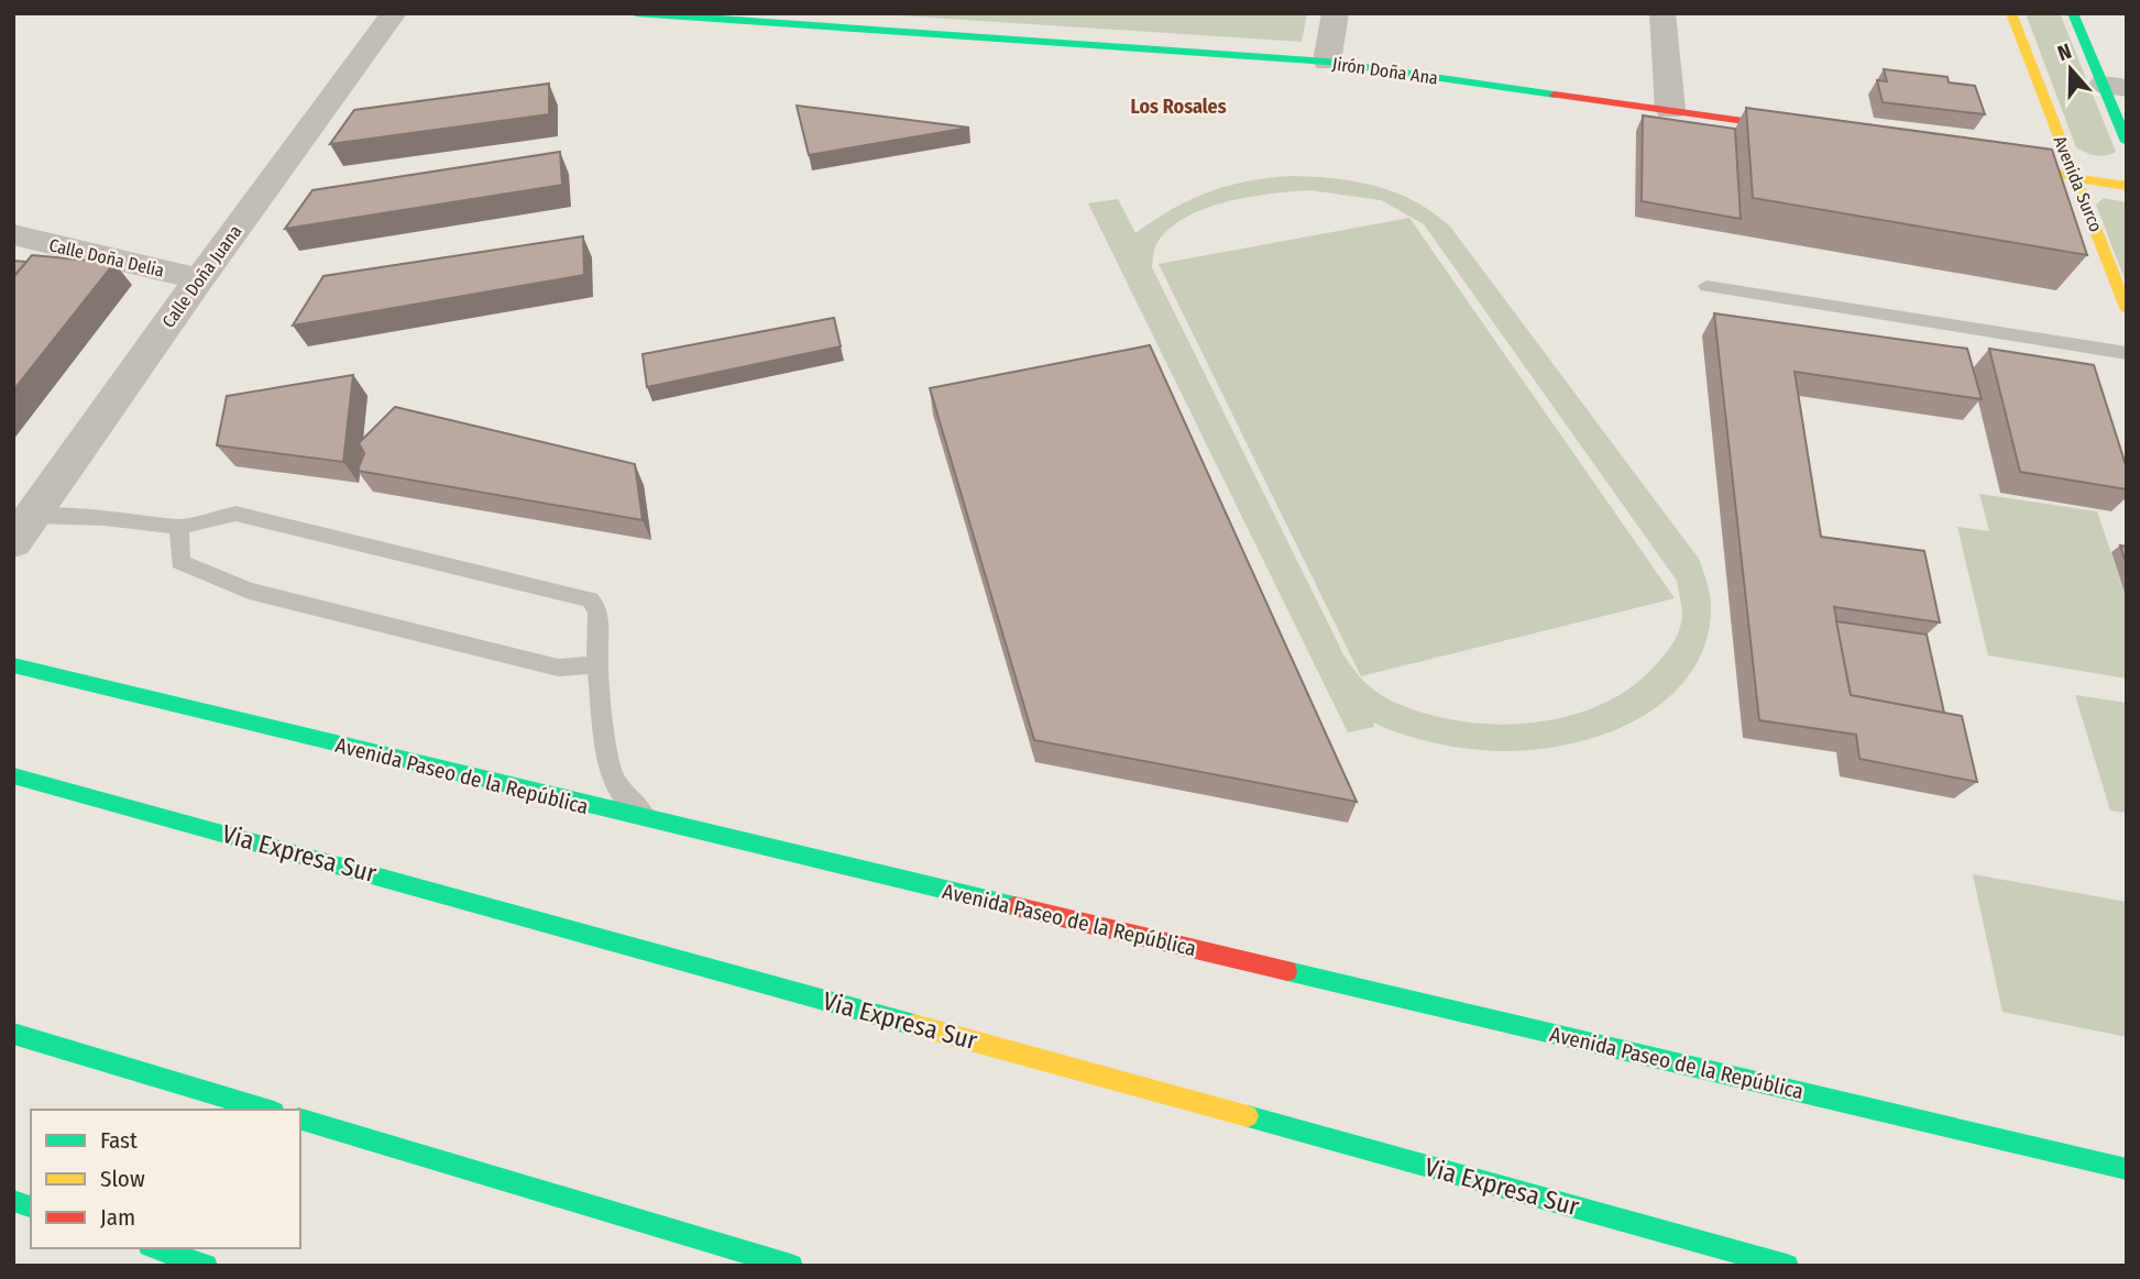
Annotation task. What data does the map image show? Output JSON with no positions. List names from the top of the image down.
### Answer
{
  "streets": {
    "main road": [
      "Jirón Doña Ana",
      "Avenida Surco",
      "Avenida Paseo de la República",
      "Via Expresa Sur"
    ],
    "street": ["Calle Doña Delia", "Calle Doña Juana"]
  },
  "crossings": [
    ["Calle Doña Delia", "Calle Doña Juana"]
  ],
  "districts": ["Los Rosales"],
  "legend": ["Fast", "Slow", "Jam"],
  "north": "top"
}
